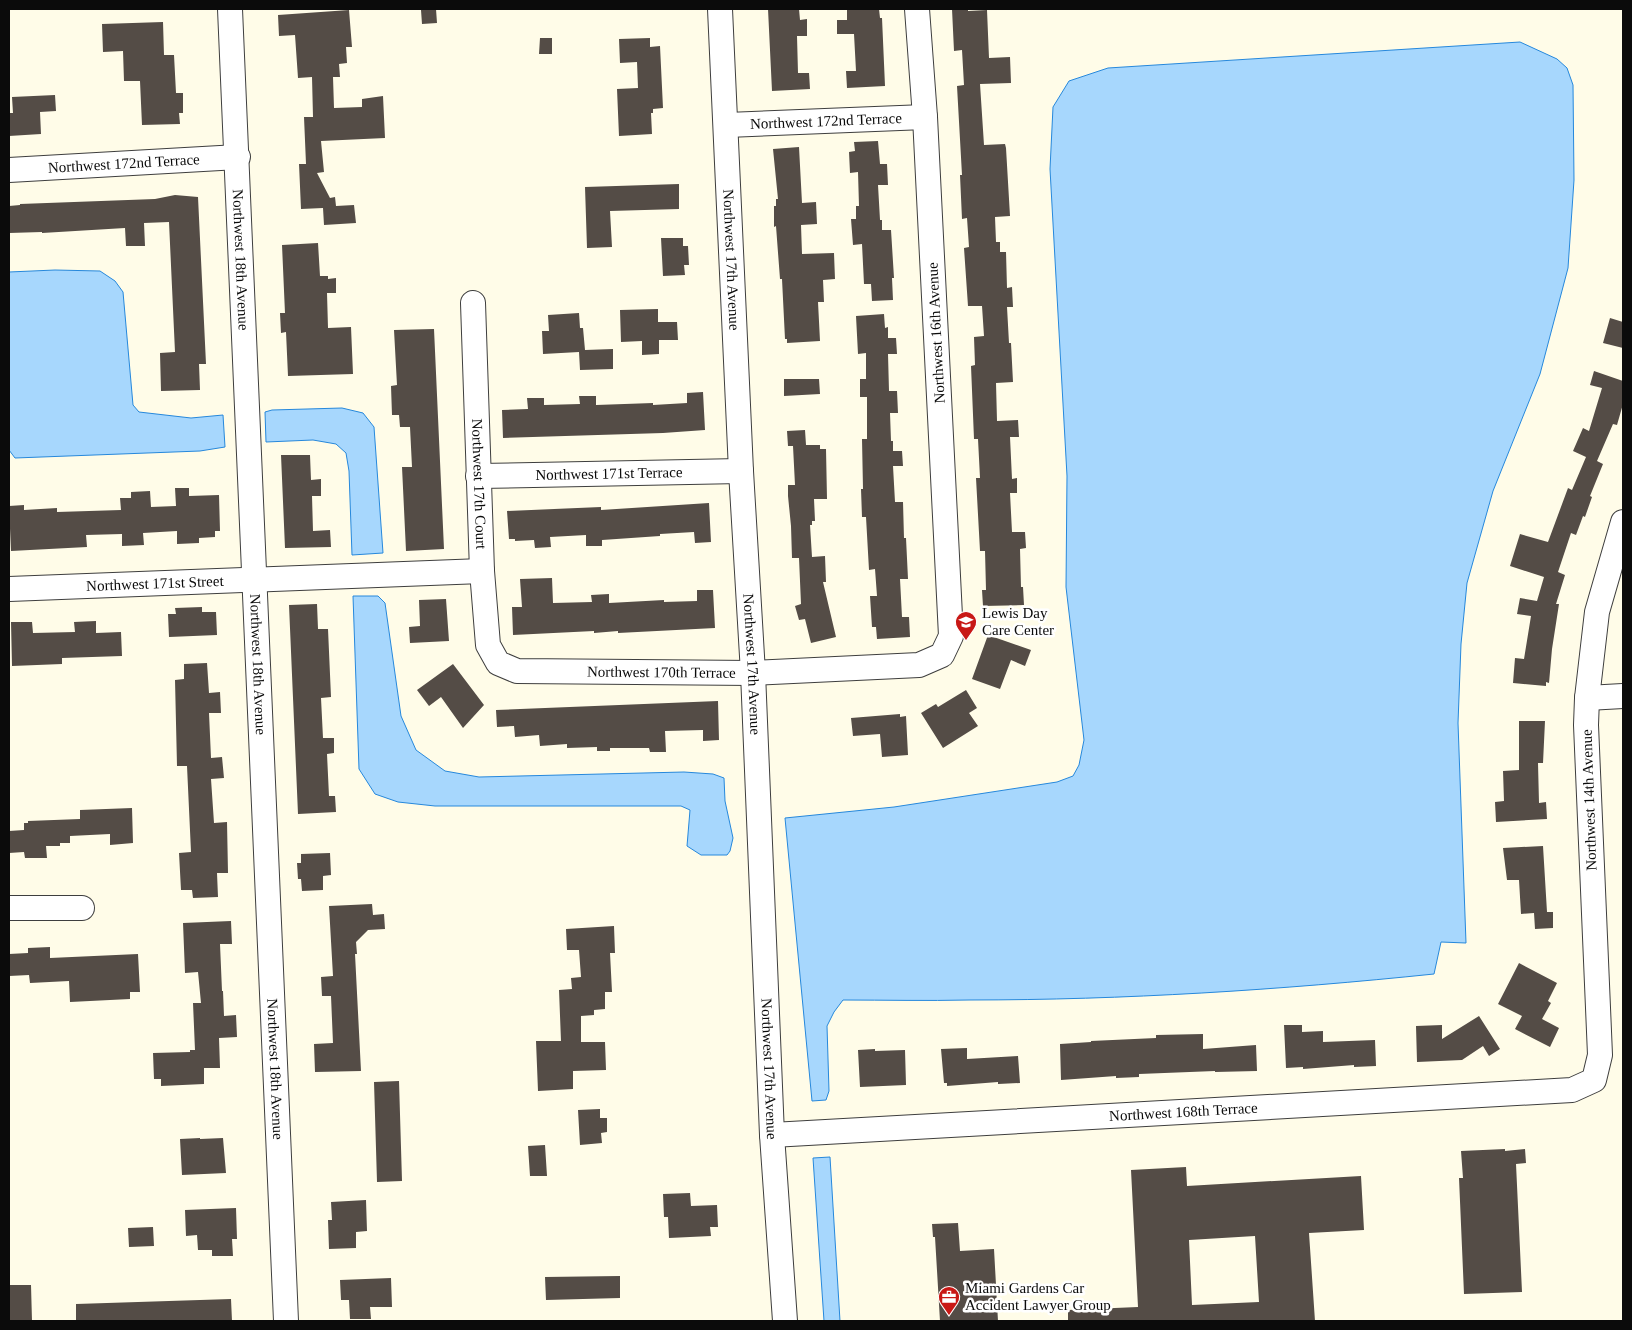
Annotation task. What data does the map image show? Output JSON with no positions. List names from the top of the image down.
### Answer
{
  "streets": {
    "street": [
      "Northwest 172nd Terrace",
      "Northwest 18th Avenue",
      "Northwest 17th Avenue",
      "Northwest 16th Avenue",
      "Northwest 171st Terrace",
      "Northwest 17th Court",
      "Northwest 171st Street",
      "Northwest 170th Terrace",
      "Northwest 14th Avenue",
      "Northwest 168th Terrace"
    ]
  },
  "crossings": [
    ["Northwest 172nd Terrace", "Northwest 18th Avenue"],
    ["Northwest 172nd Terrace", "Northwest 17th Avenue"],
    ["Northwest 172nd Terrace", "Northwest 16th Avenue"],
    ["Northwest 18th Avenue", "Northwest 171st Street"],
    ["Northwest 17th Avenue", "Northwest 171st Terrace"],
    ["Northwest 17th Avenue", "Northwest 170th Terrace"],
    ["Northwest 17th Avenue", "Northwest 168th Terrace"],
    ["Northwest 16th Avenue", "Northwest 170th Terrace"],
    ["Northwest 171st Terrace", "Northwest 17th Court"],
    ["Northwest 17th Court", "Northwest 171st Street"],
    ["Northwest 17th Court", "Northwest 170th Terrace"],
    ["Northwest 14th Avenue", "Northwest 168th Terrace"]
  ],
  "places": {
    "school or university": ["Lewis Day Care Center"],
    "office": ["Miami Gardens Car Accident Lawyer Group"]
  }
}
